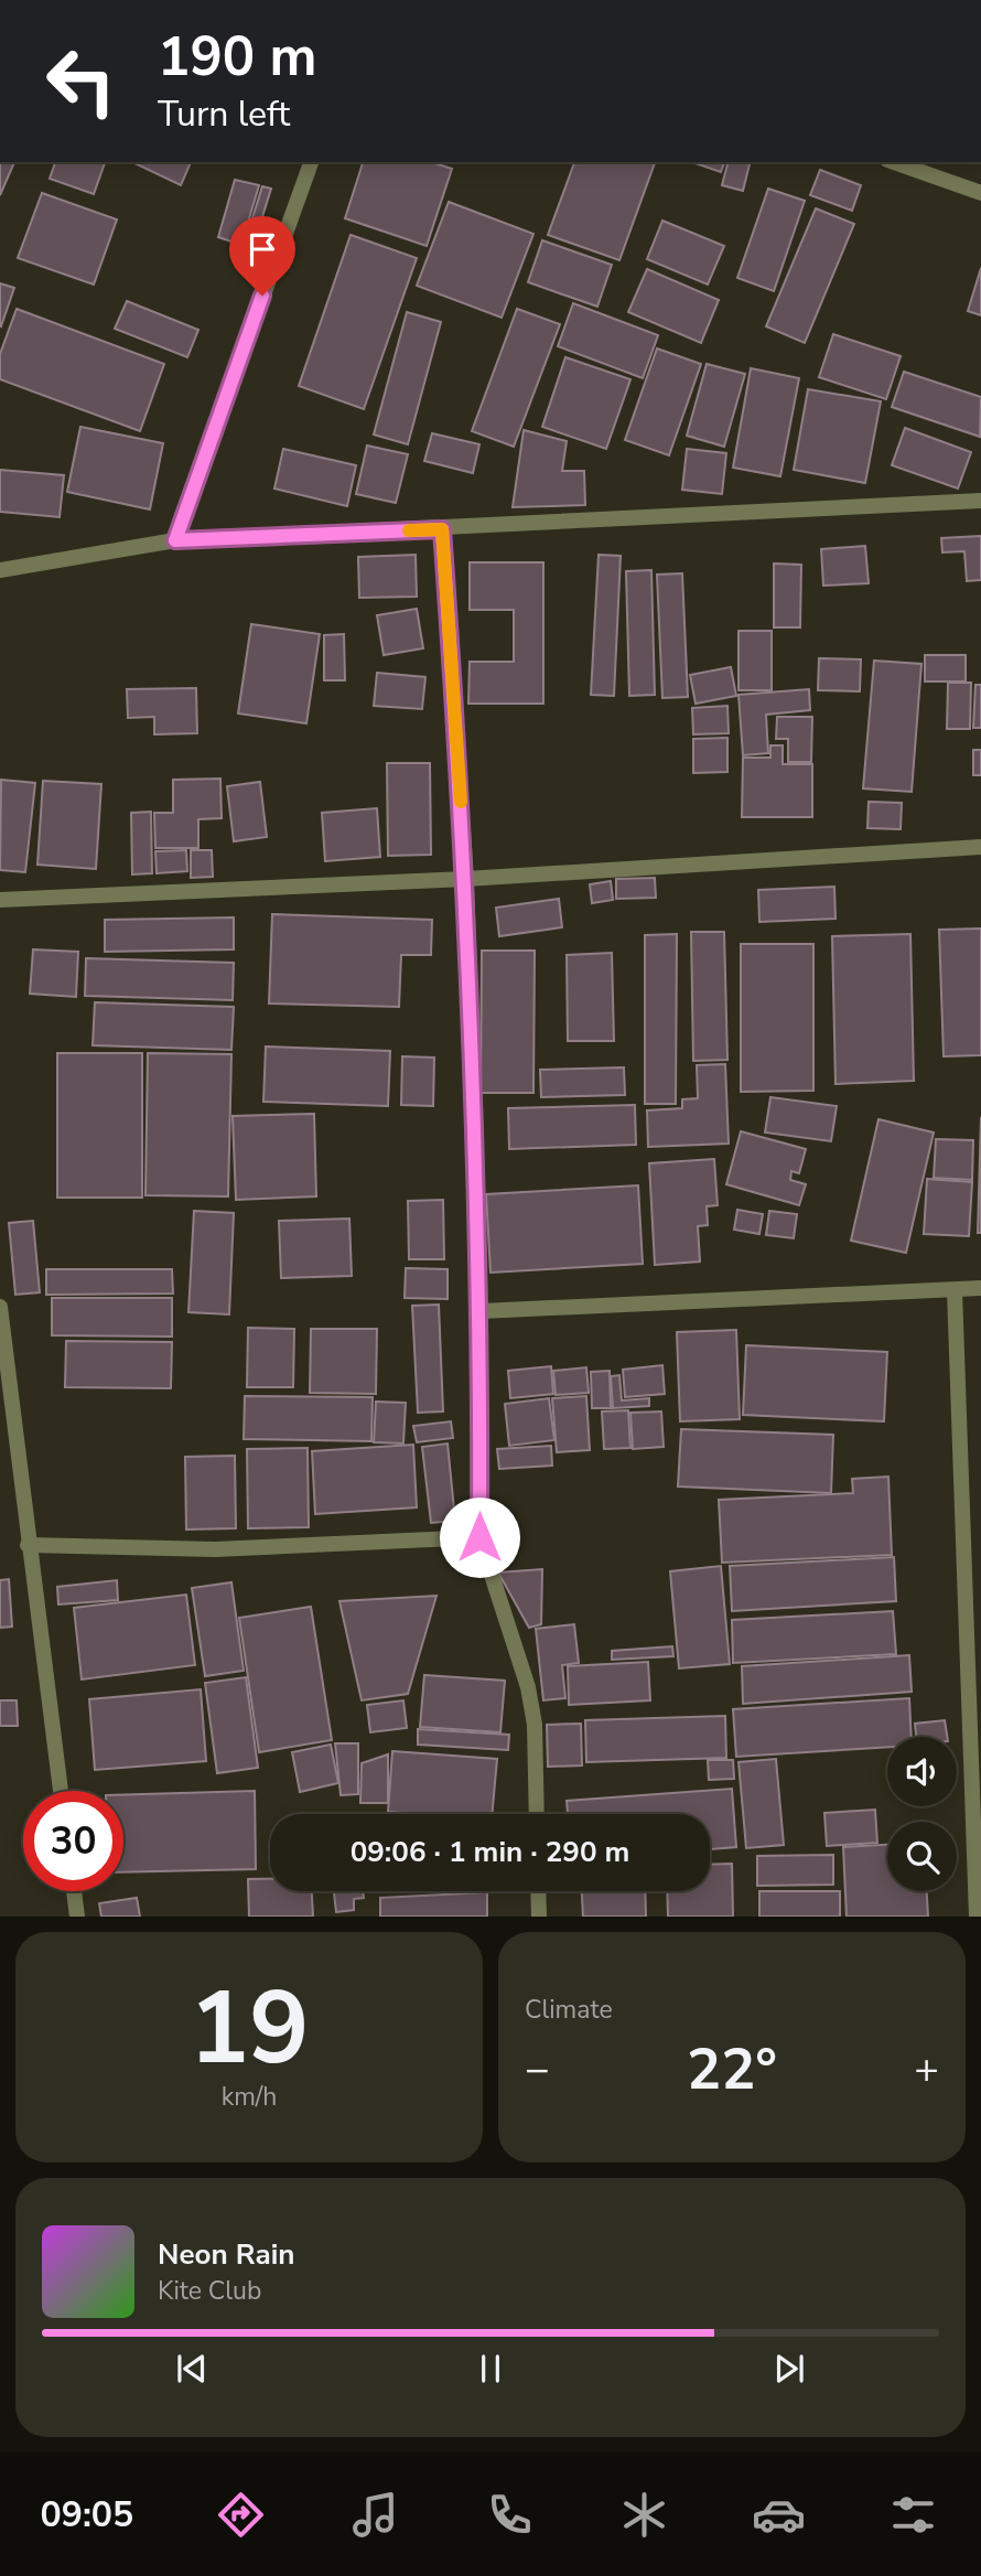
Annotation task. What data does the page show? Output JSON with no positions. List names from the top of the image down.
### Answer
{
  "page": {
    "turn": ["190 m", "Turn left"],
    "limit": "30",
    "trip": "09:06 · 1 min · 290 m",
    "tile": [
      ["19", "km/h"],
      "Climate"
    ],
    "heat": ["−", "22°", "+"],
    "song": ["Neon Rain", "Kite Club"],
    "tabs": "09:05"
  }
}
